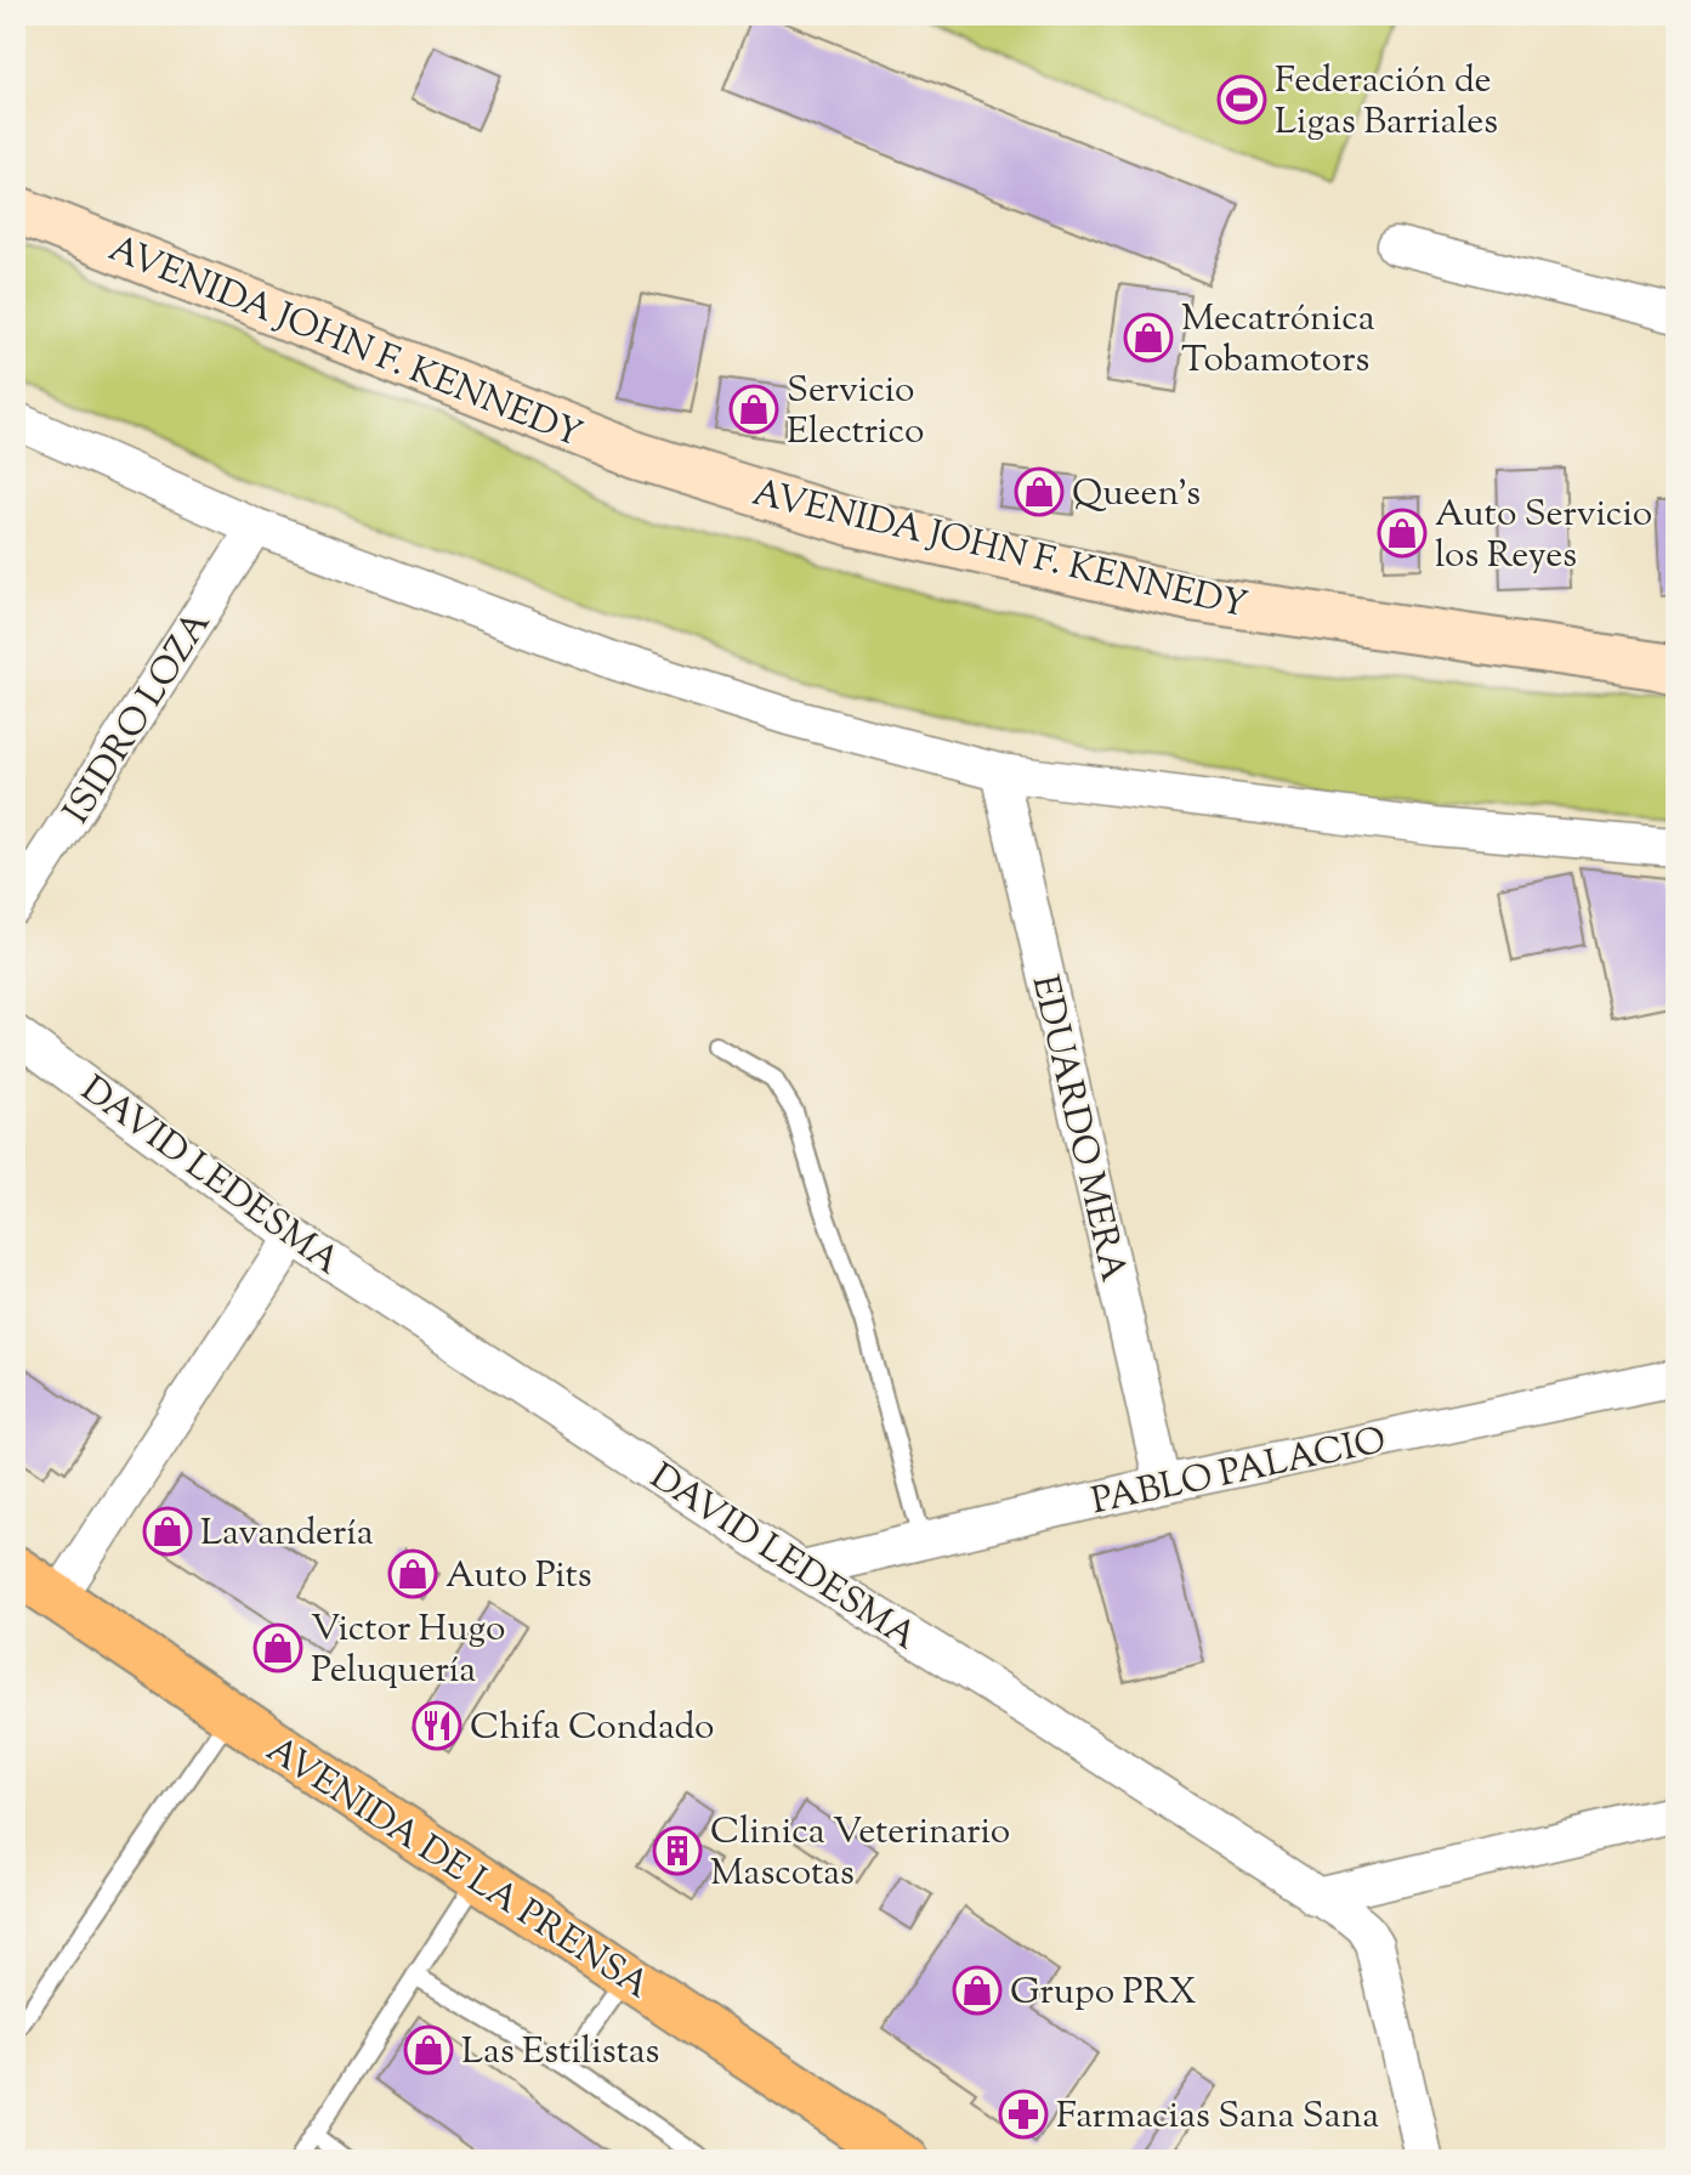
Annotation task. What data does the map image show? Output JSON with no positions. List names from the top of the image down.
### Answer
{
  "streets": {
    "main road": ["AVENIDA JOHN F. KENNEDY", "AVENIDA DE LA PRENSA"],
    "street": [
      "ISIDRO LOZA",
      "EDUARDO MERA",
      "DAVID LEDESMA",
      "PABLO PALACIO"
    ]
  },
  "crossings": [
    ["EDUARDO MERA", "PABLO PALACIO"],
    ["DAVID LEDESMA", "PABLO PALACIO"]
  ],
  "places": {
    "sports": ["Federación de Ligas Barriales"],
    "shop": [
      "Mecatrónica Tobamotors",
      "Servicio Electrico",
      "Queen's",
      "Auto Servicio los Reyes",
      "Lavandería",
      "Auto Pits",
      "Victor Hugo Peluquería",
      "Grupo PRX",
      "Las Estilistas"
    ],
    "restaurant": ["Chifa Condado"],
    "building": ["Clinica Veterinario Mascotas"],
    "pharmacy": ["Farmacias Sana Sana"]
  }
}
